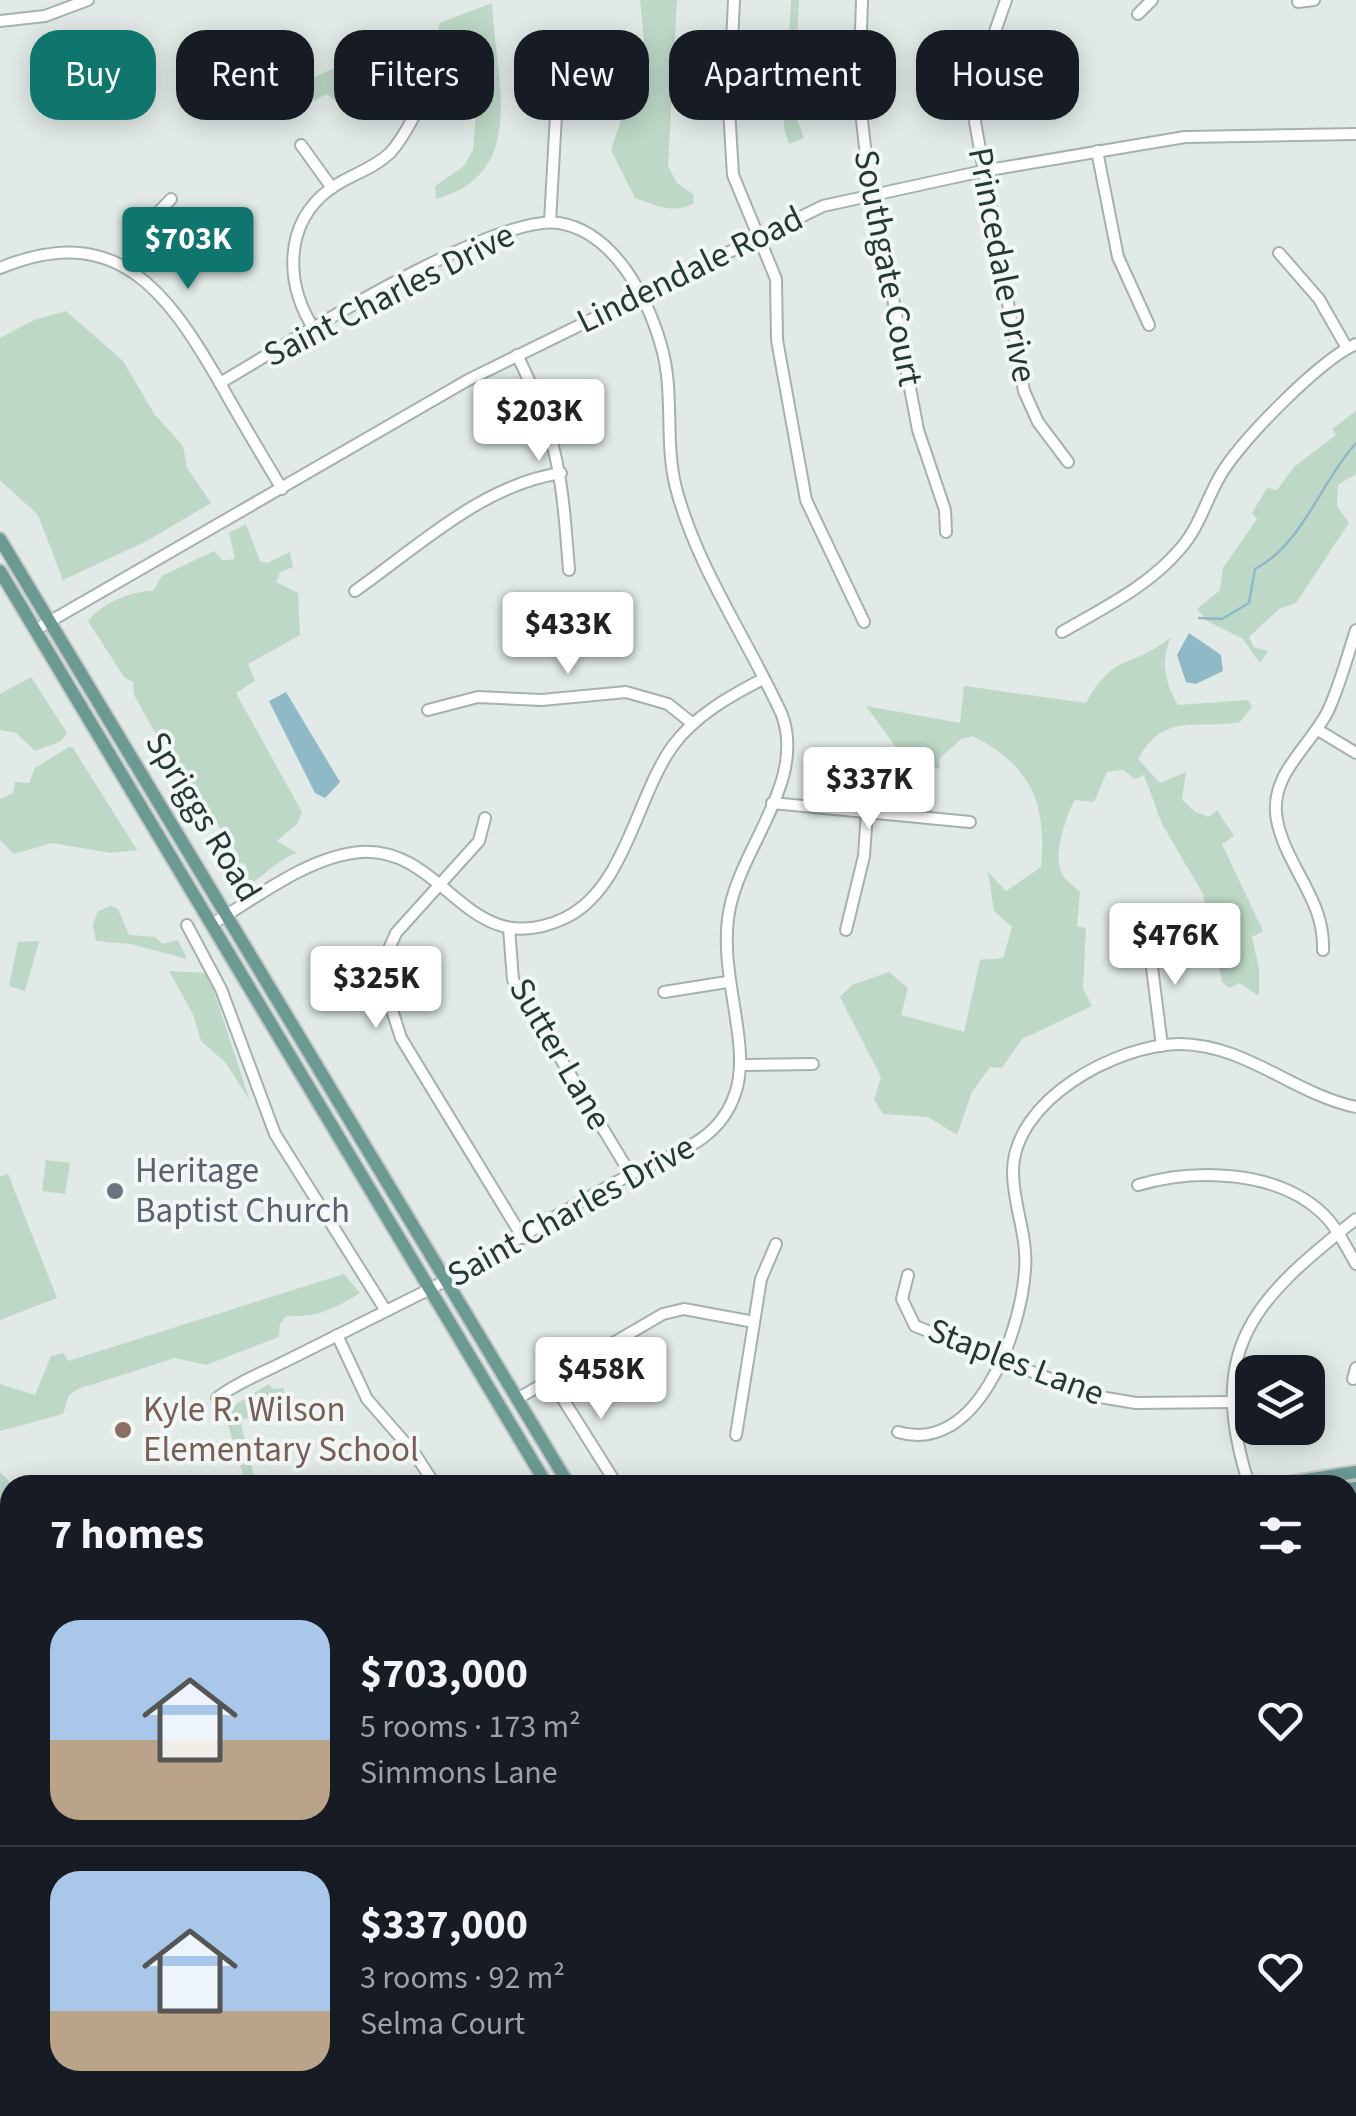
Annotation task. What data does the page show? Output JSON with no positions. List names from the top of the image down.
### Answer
{
  "streets": {
    "main road": ["Spriggs Road"],
    "street": [
      "Princedale Drive",
      "Southgate Court",
      "Lindendale Road",
      "Saint Charles Drive",
      "Sutter Lane",
      "Staples Lane"
    ]
  },
  "crossings": [
    ["Princedale Drive", "Lindendale Road"],
    ["Southgate Court", "Lindendale Road"],
    ["Lindendale Road", "Saint Charles Drive"],
    ["Lindendale Road", "Spriggs Road"],
    ["Saint Charles Drive", "Spriggs Road"],
    ["Saint Charles Drive", "Sutter Lane"]
  ],
  "places": ["Heritage Baptist Church", "Kyle R. Wilson Elementary School"],
  "page": {
    "chip": [
      "Buy",
      "Rent",
      "Filters",
      "New",
      "Apartment",
      "House"
    ],
    "price": [
      "$703K",
      "$203K",
      "$433K",
      "$337K",
      "$476K",
      "$325K",
      "$458K"
    ],
    "heading": "7 homes",
    "list": [
      {
        "name": "$703,000",
        "note": "5 rooms · 173 m² · Simmons Lane"
      },
      {
        "name": "$337,000",
        "note": "3 rooms · 92 m² · Selma Court"
      }
    ]
  }
}
